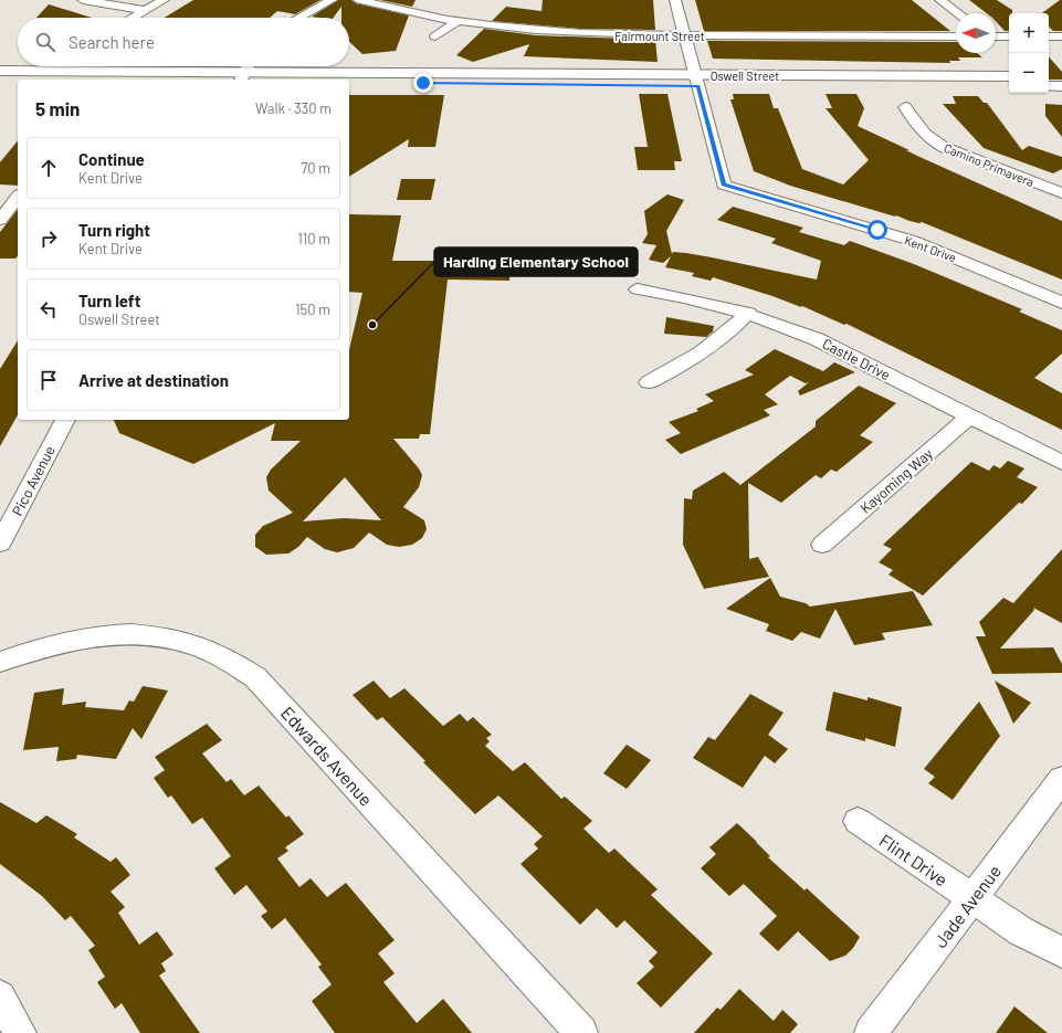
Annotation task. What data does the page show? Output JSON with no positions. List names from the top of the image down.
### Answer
{
  "streets": {
    "main road": ["Oswell Street"],
    "street": [
      "Fairmount Street",
      "Camino Primavera",
      "Kent Drive",
      "Castle Drive",
      "Pico Avenue",
      "Kayoming Way",
      "Edwards Avenue",
      "Flint Drive",
      "Jade Avenue"
    ]
  },
  "crossings": [
    ["Fairmount Street", "Kent Drive"],
    ["Oswell Street", "Kent Drive"],
    ["Castle Drive", "Kayoming Way"],
    ["Flint Drive", "Jade Avenue"]
  ],
  "places": ["Harding Elementary School"],
  "north": "left",
  "page": {
    "map_buttons": ["+", "−"],
    "search": "Search here",
    "heading": ["5 min", "Walk · 330 m"],
    "list": [
      ["Continue", "Kent Drive", "70 m"],
      ["Turn right", "Kent Drive", "110 m"],
      ["Turn left", "Oswell Street", "150 m"],
      "Arrive at destination"
    ]
  }
}
